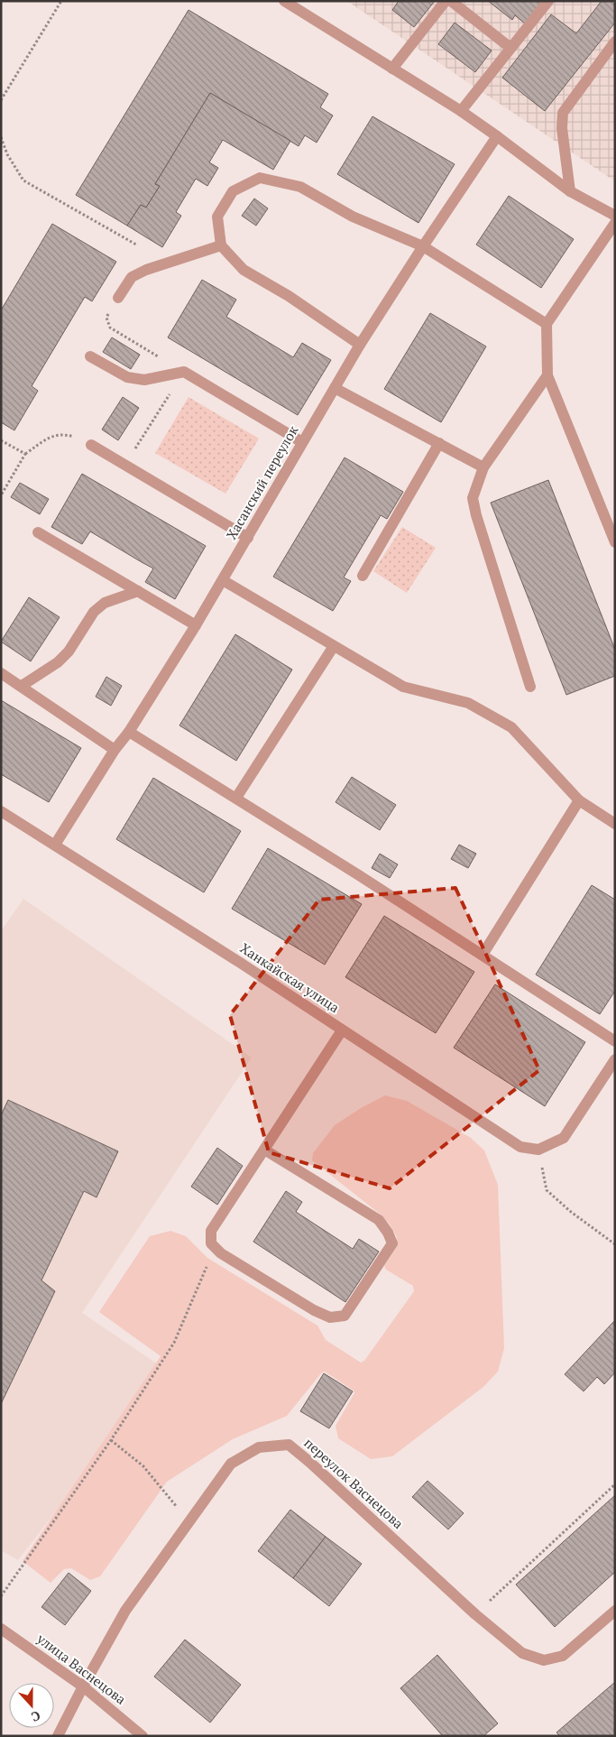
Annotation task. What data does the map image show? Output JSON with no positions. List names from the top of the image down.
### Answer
{
  "streets": {
    "street": [
      "Хасанский переулок",
      "Ханкайская улица",
      "переулок Васнецова",
      "улица Васнецова"
    ]
  },
  "crossings": [
    ["Хасанский переулок", "Ханкайская улица"],
    ["переулок Васнецова", "улица Васнецова"]
  ],
  "north": "bottom"
}
